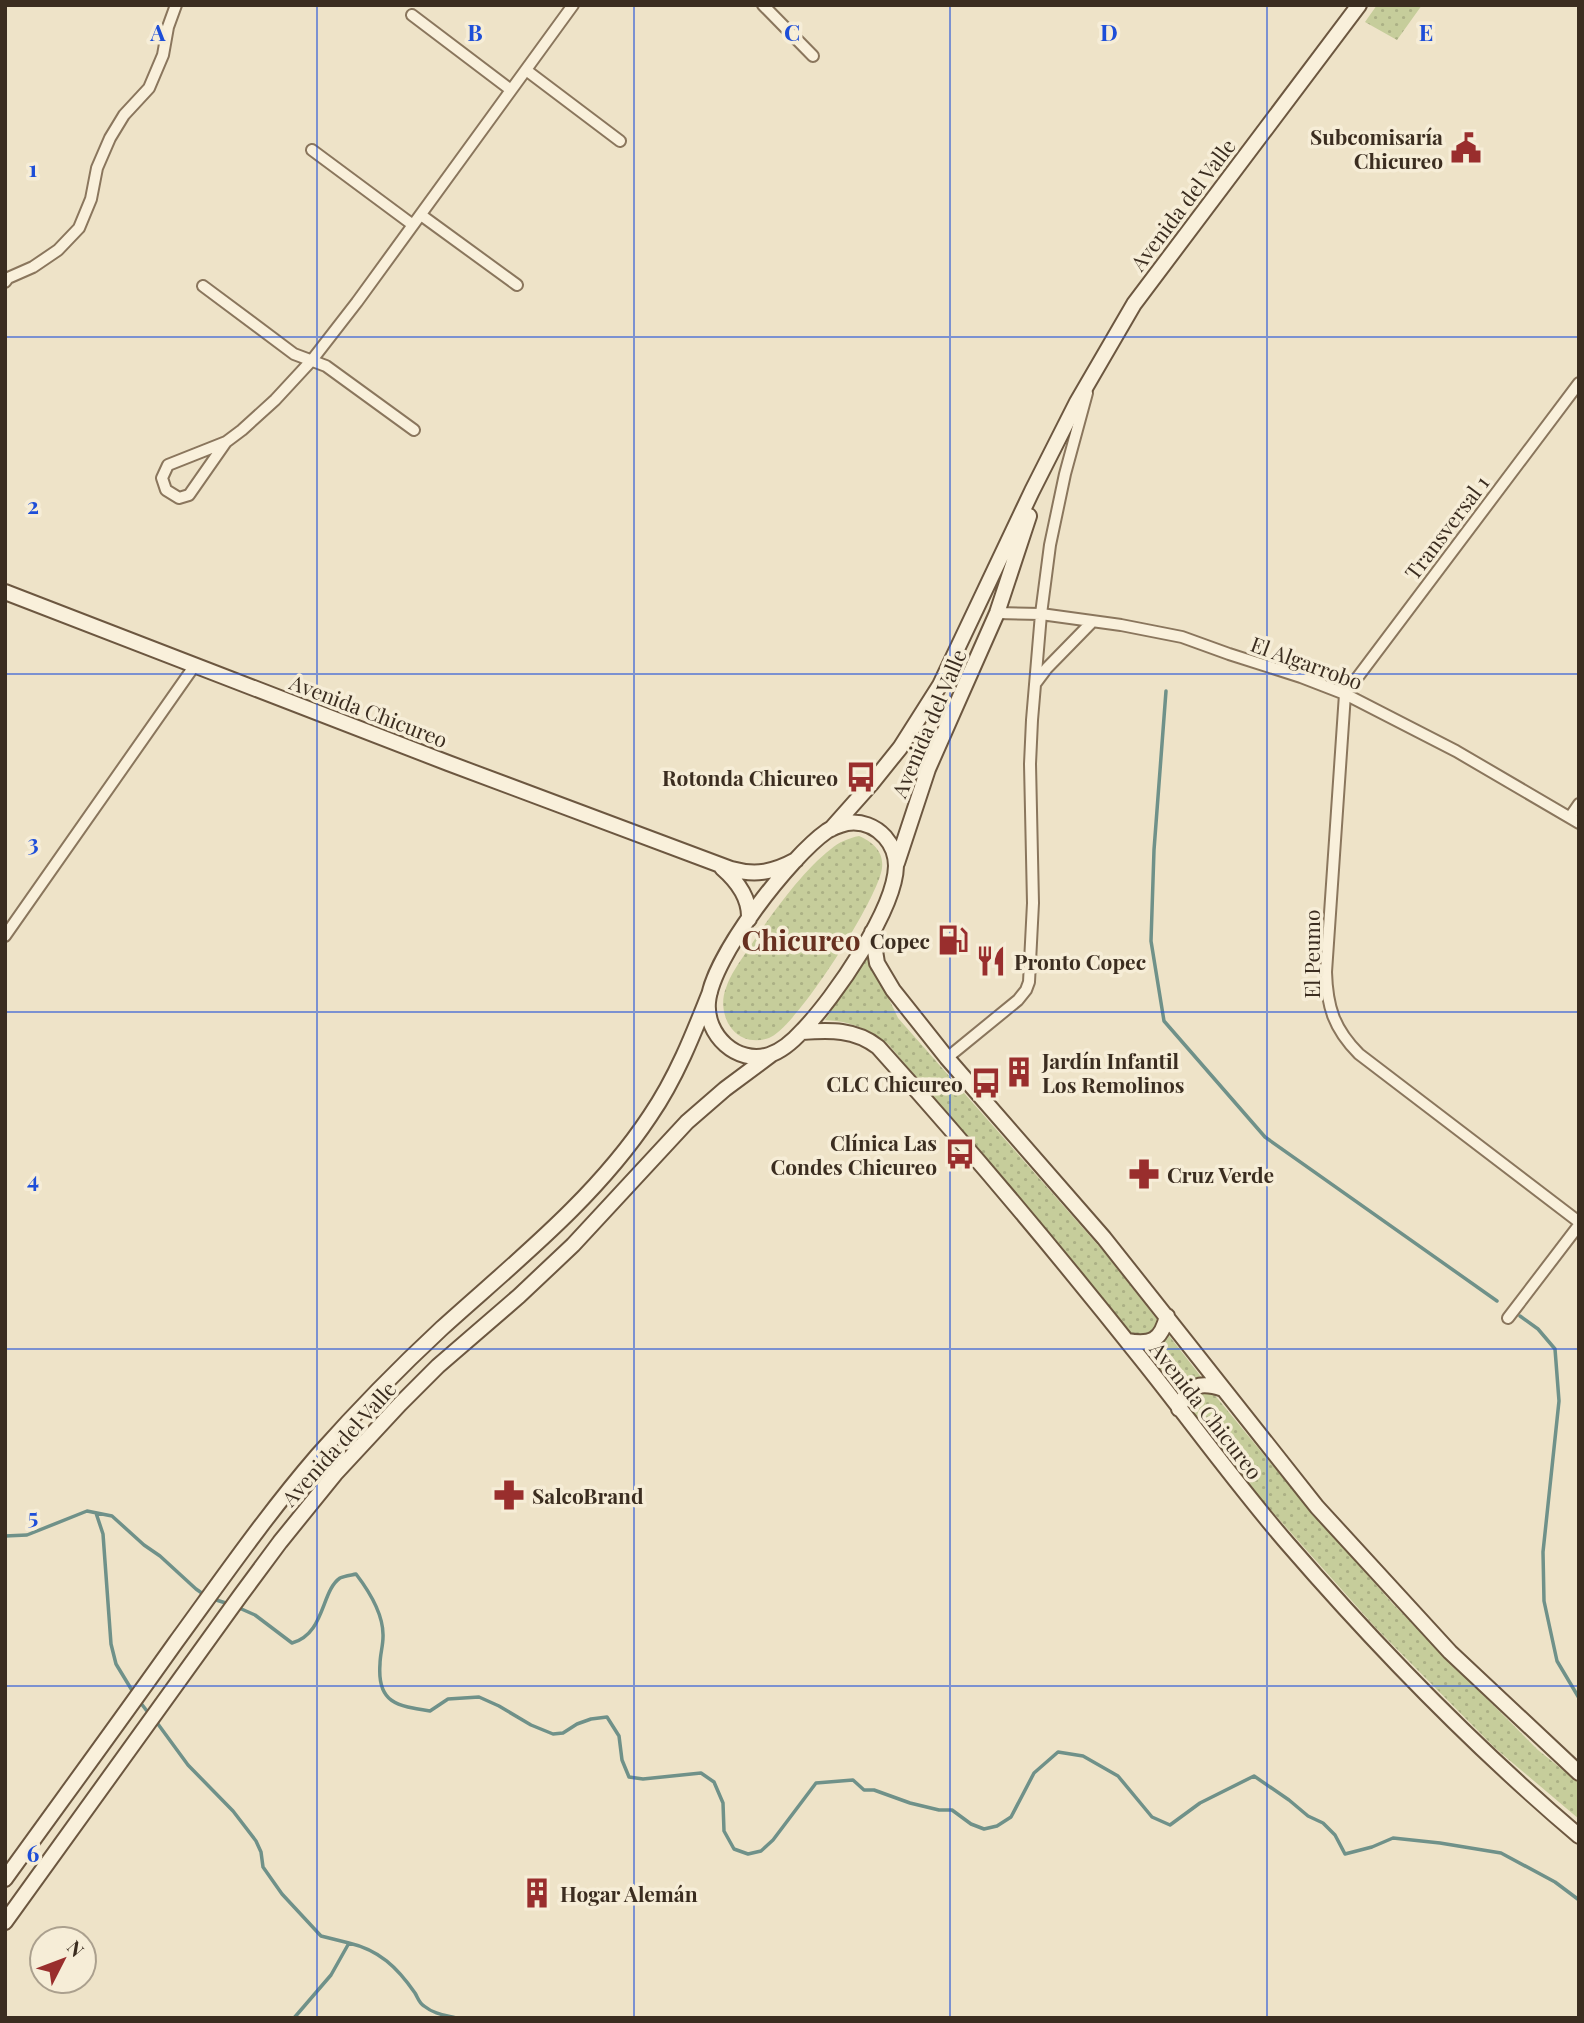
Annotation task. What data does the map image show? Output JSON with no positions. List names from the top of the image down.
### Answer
{
  "streets": {
    "main road": ["Avenida del Valle", "Avenida Chicureo"],
    "street": ["Transversal 1", "El Algarrobo", "El Peumo"]
  },
  "crossings": [
    ["Avenida del Valle", "El Algarrobo"],
    ["Avenida del Valle", "Avenida Chicureo"],
    ["Transversal 1", "El Algarrobo"],
    ["Transversal 1", "El Peumo"],
    ["El Algarrobo", "El Peumo"]
  ],
  "districts": ["Chicureo"],
  "places": {
    "public building": ["Subcomisaría Chicureo"],
    "bus stop": ["Rotonda Chicureo", "CLC Chicureo", "Clínica Las Condes Chicureo"],
    "fuel station": ["Copec"],
    "restaurant": ["Pronto Copec"],
    "building": ["Jardín Infantil Los Remolinos", "Hogar Alemán"],
    "pharmacy": ["Cruz Verde", "SalcoBrand"]
  },
  "north": "top right",
  "grid": {
    "columns": [
      "A",
      "B",
      "C",
      "D",
      "E"
    ],
    "rows": [
      "1",
      "2",
      "3",
      "4",
      "5",
      "6"
    ]
  }
}
